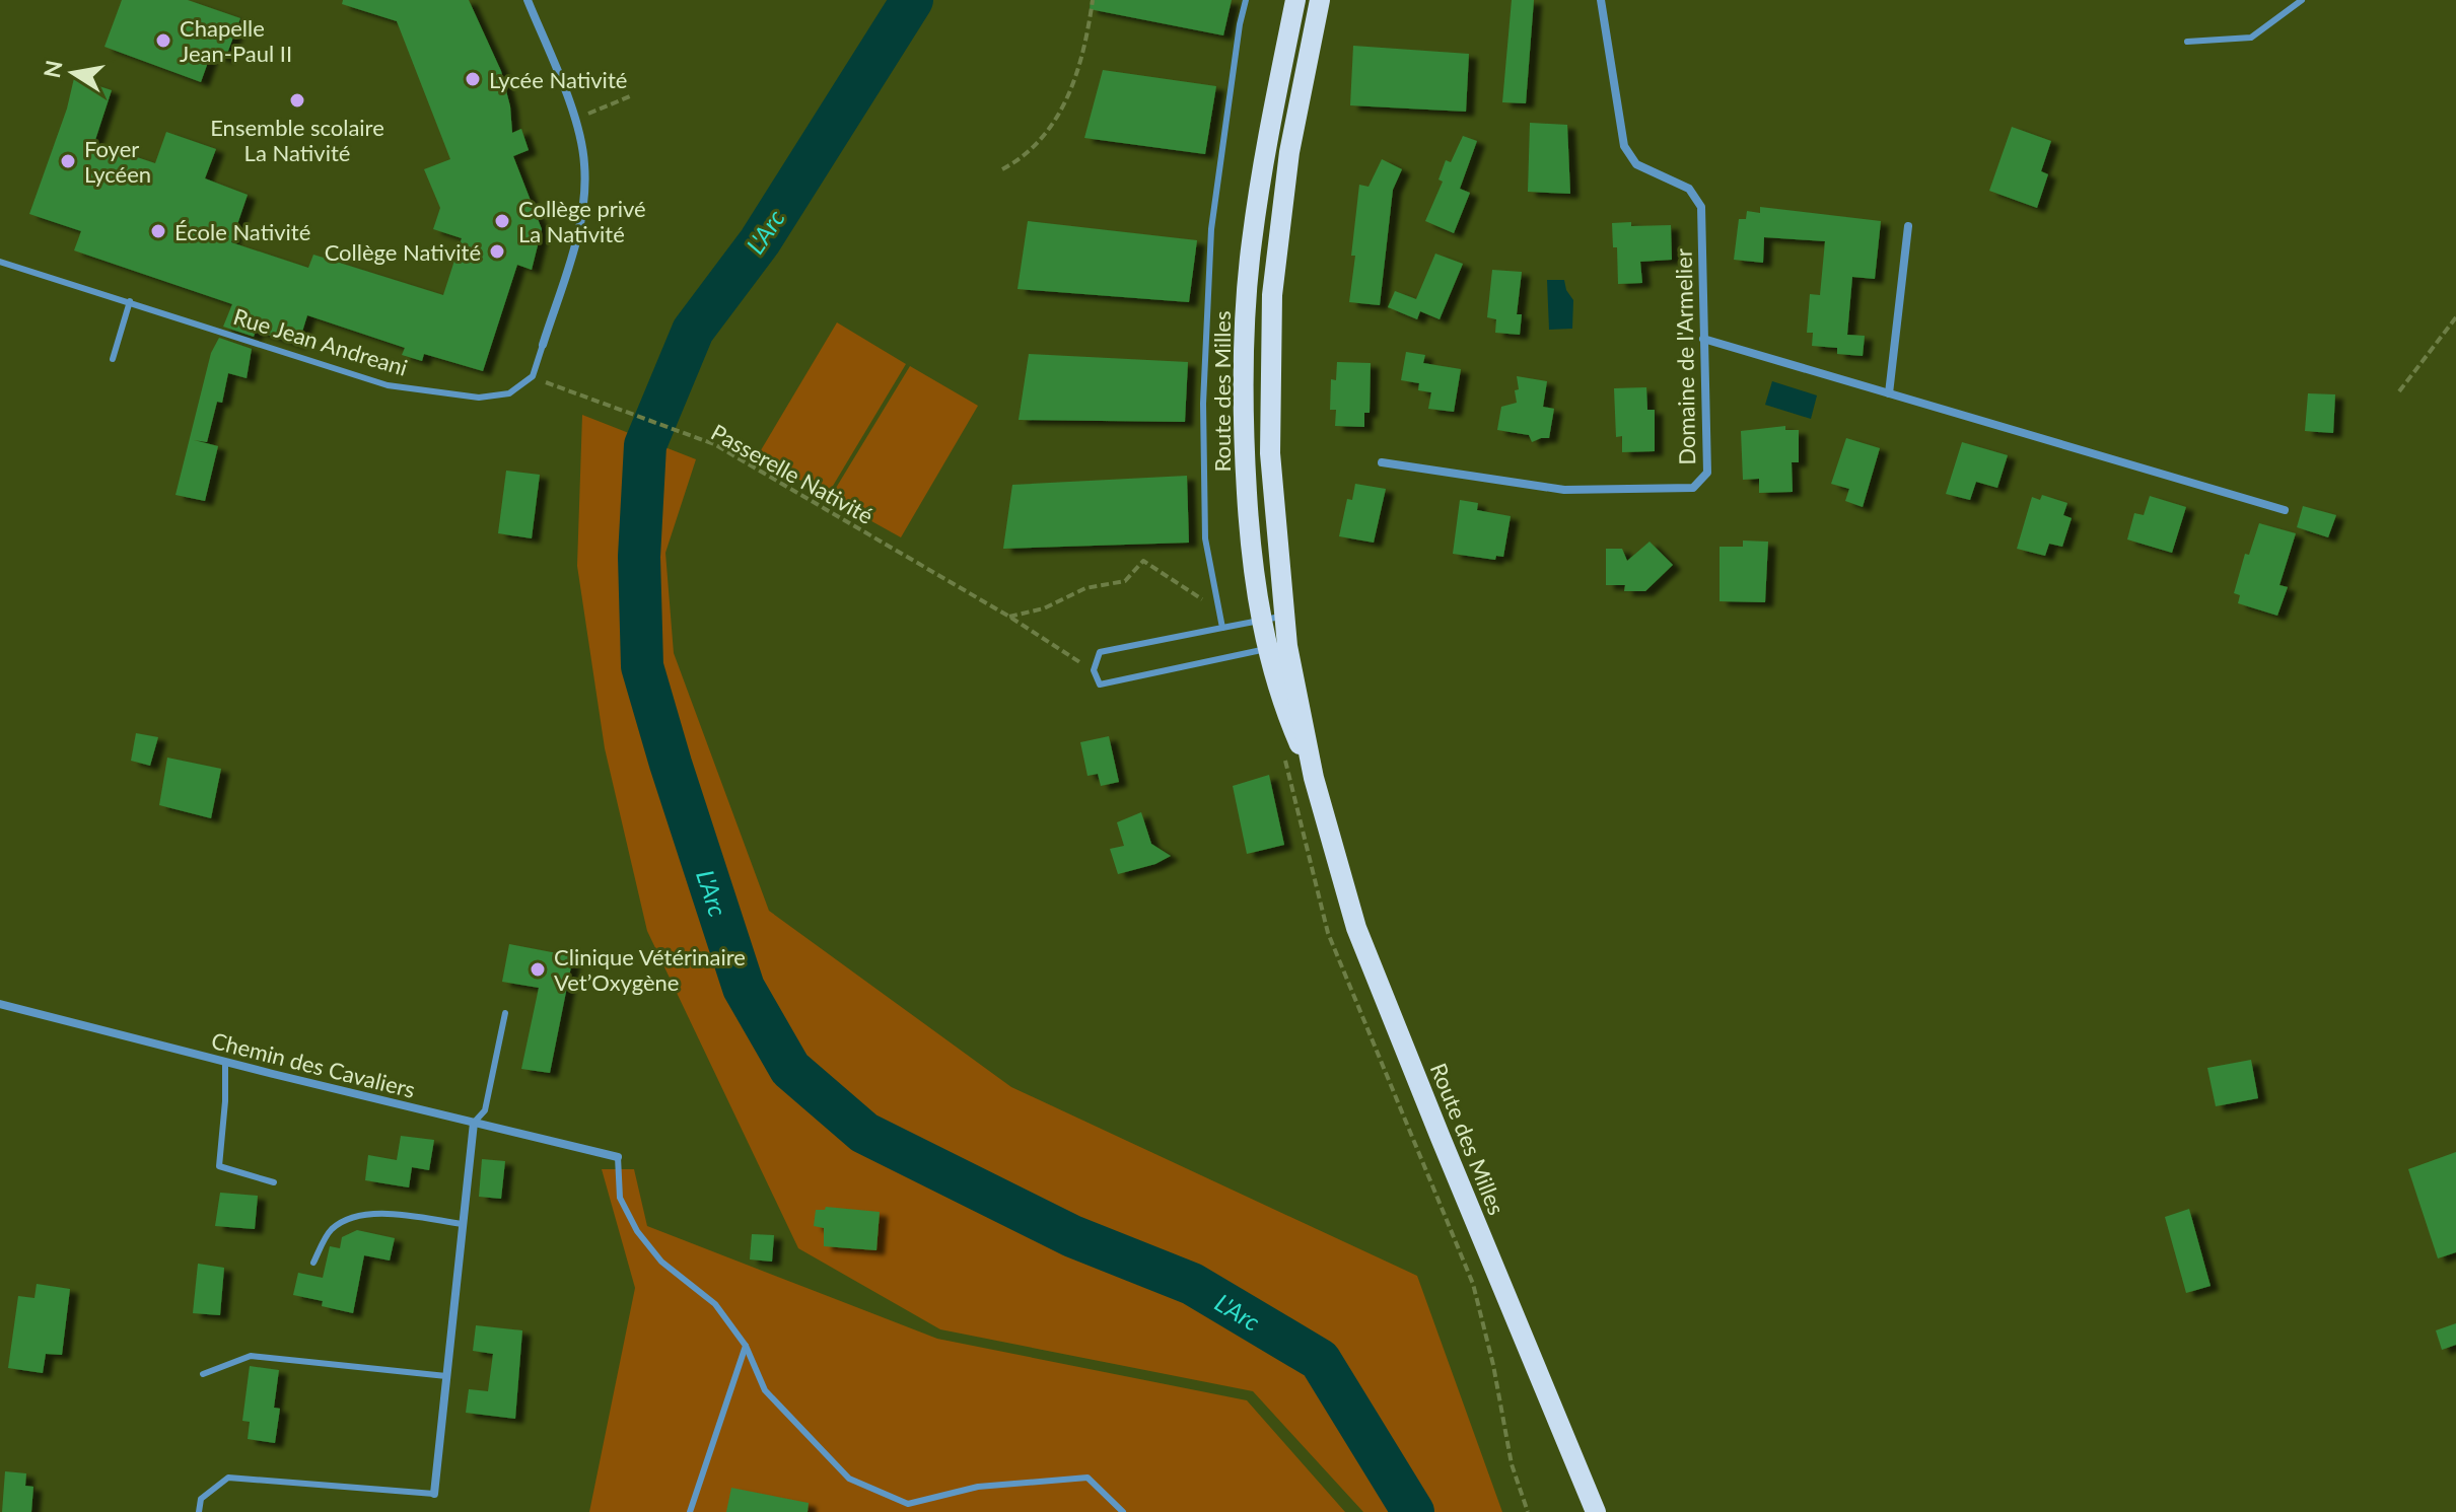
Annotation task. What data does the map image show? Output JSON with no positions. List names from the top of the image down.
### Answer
{
  "streets": {
    "main road": ["Route des Milles"],
    "street": ["Rue Jean Andreani", "Domaine de l'Armelier", "Chemin des Cavaliers"],
    "path": ["Passerelle Nativité"]
  },
  "water": ["L'Arc"],
  "places": [
    "Chapelle Jean-Paul II",
    "Lycée Nativité",
    "Ensemble scolaire La Nativité",
    "Foyer Lycéen",
    "Collège privé La Nativité",
    "École Nativité",
    "Collège Nativité",
    "Clinique Vétérinaire Vet’Oxygène"
  ],
  "north": "left"
}
